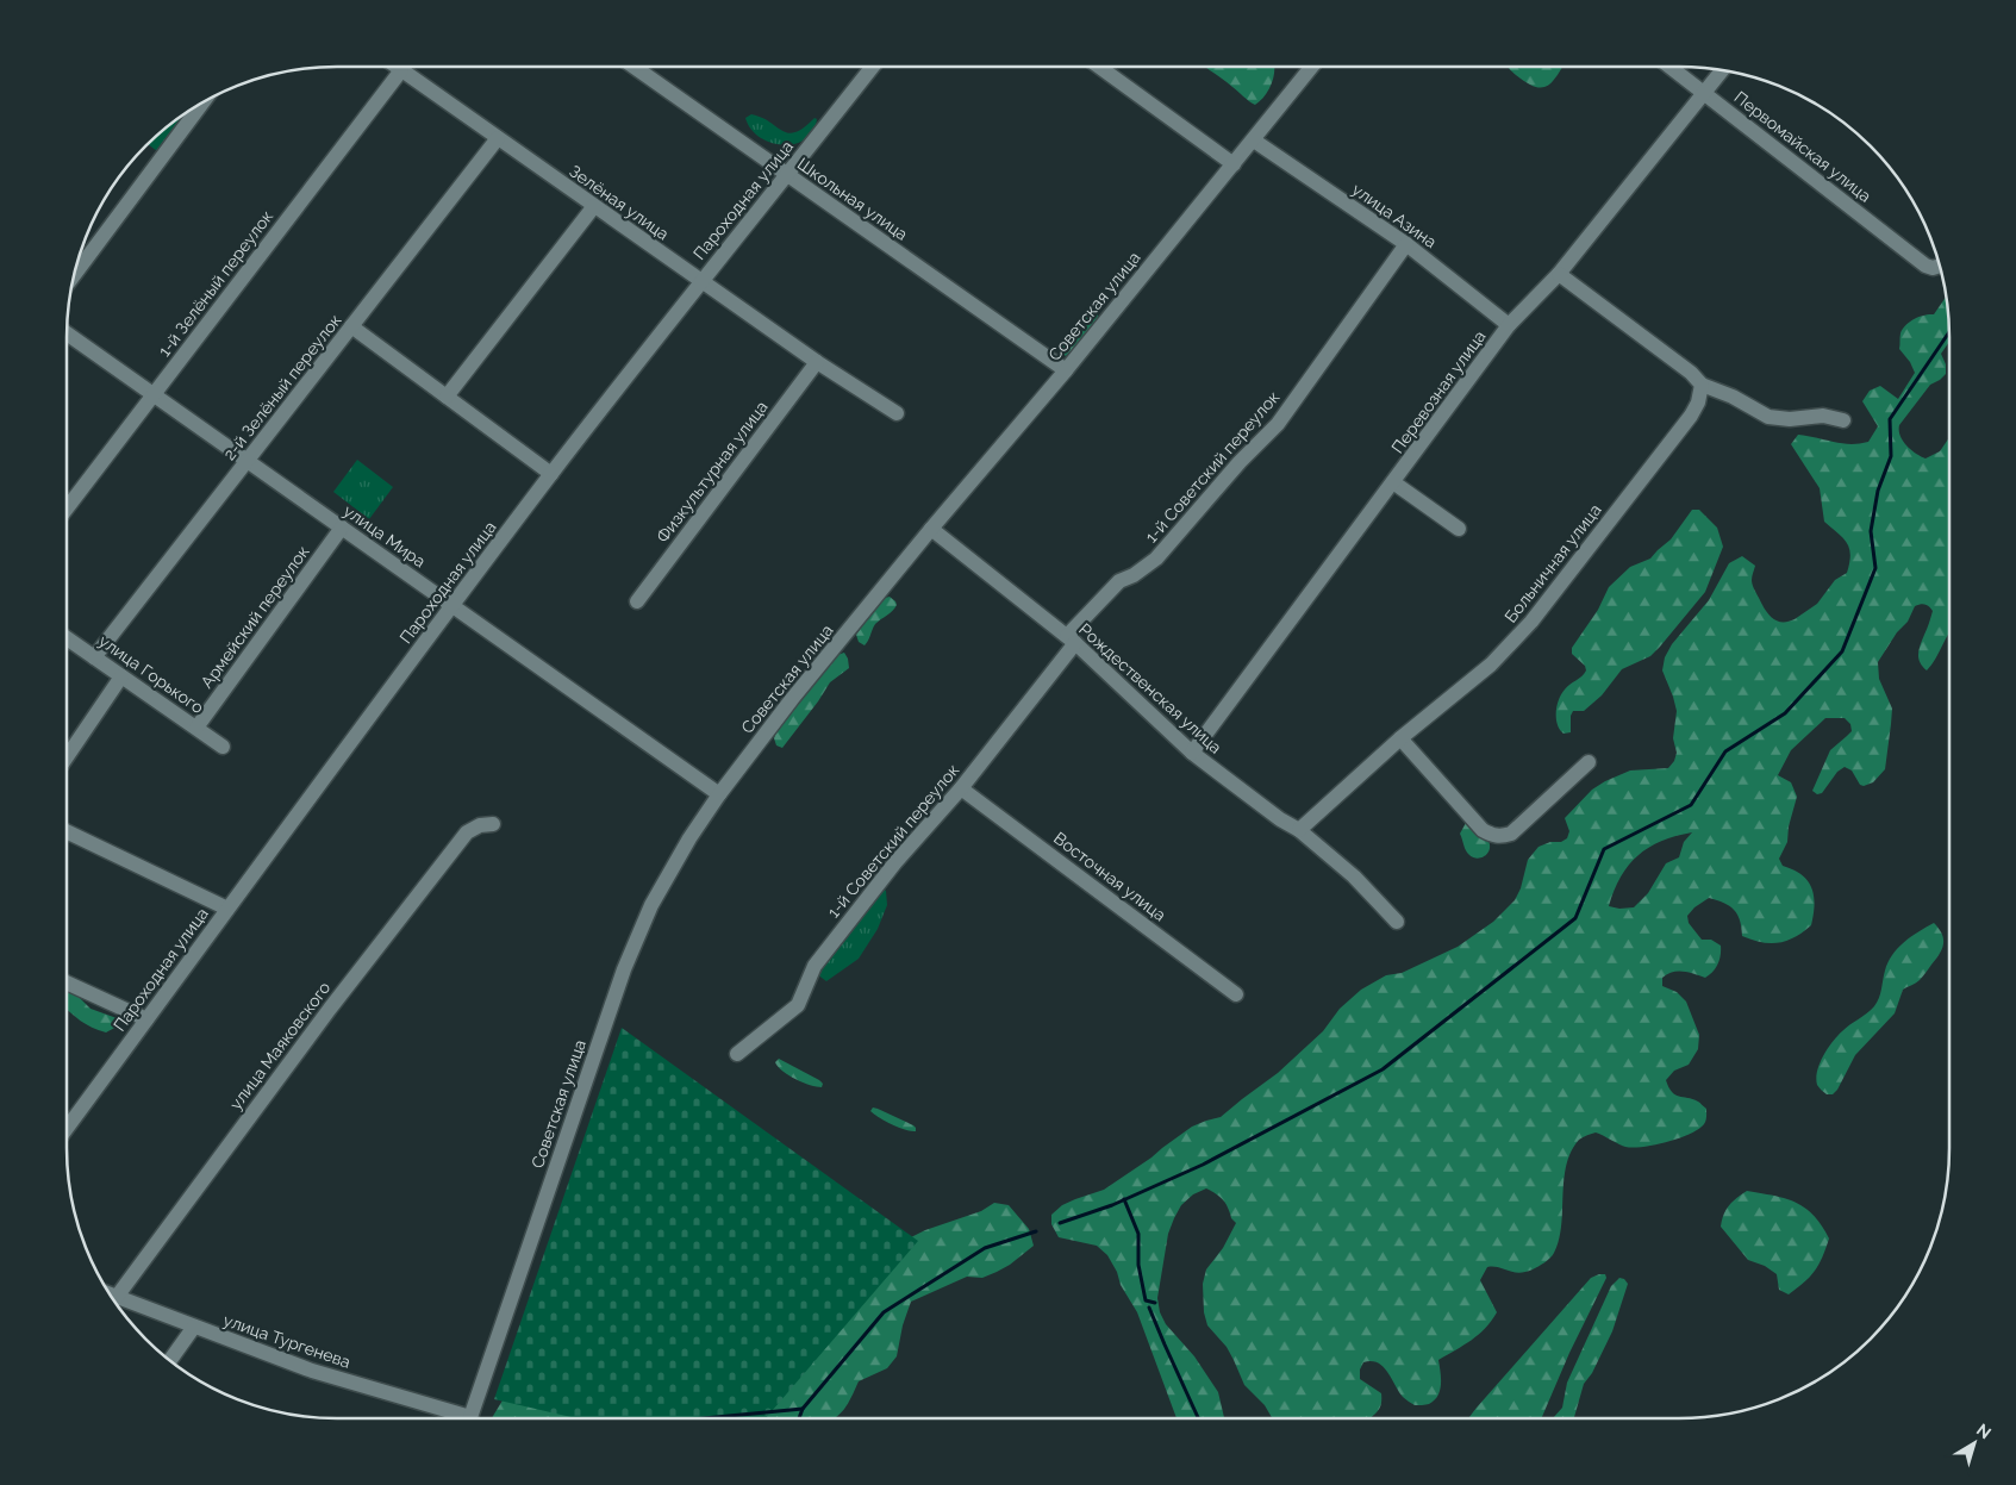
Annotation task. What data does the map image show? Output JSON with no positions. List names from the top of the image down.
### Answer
{
  "streets": {
    "street": [
      "Первомайская улица",
      "Школьная улица",
      "Пароходная улица",
      "Зелёная улица",
      "улица Азина",
      "1-й Зелёный переулок",
      "Советская улица",
      "2-й Зелёный переулок",
      "Перевозная улица",
      "1-й Советский переулок",
      "Физкультурная улица",
      "улица Мира",
      "Больничная улица",
      "Армейский переулок",
      "улица Горького",
      "Рождественская улица",
      "Восточная улица",
      "улица Маяковского",
      "улица Тургенева"
    ]
  },
  "crossings": [
    ["Первомайская улица", "Перевозная улица"],
    ["Школьная улица", "Пароходная улица"],
    ["Школьная улица", "Советская улица"],
    ["Пароходная улица", "Зелёная улица"],
    ["Пароходная улица", "улица Мира"],
    ["Зелёная улица", "1-й Зелёный переулок"],
    ["Зелёная улица", "2-й Зелёный переулок"],
    ["Зелёная улица", "Физкультурная улица"],
    ["улица Азина", "Советская улица"],
    ["улица Азина", "Перевозная улица"],
    ["улица Азина", "1-й Советский переулок"],
    ["1-й Зелёный переулок", "улица Мира"],
    ["Советская улица", "улица Мира"],
    ["Советская улица", "Рождественская улица"],
    ["2-й Зелёный переулок", "улица Мира"],
    ["2-й Зелёный переулок", "улица Горького"],
    ["Перевозная улица", "Рождественская улица"],
    ["1-й Советский переулок", "Рождественская улица"],
    ["1-й Советский переулок", "Восточная улица"],
    ["улица Мира", "Армейский переулок"],
    ["Больничная улица", "Рождественская улица"],
    ["Армейский переулок", "улица Горького"]
  ],
  "north": "top right"
}
